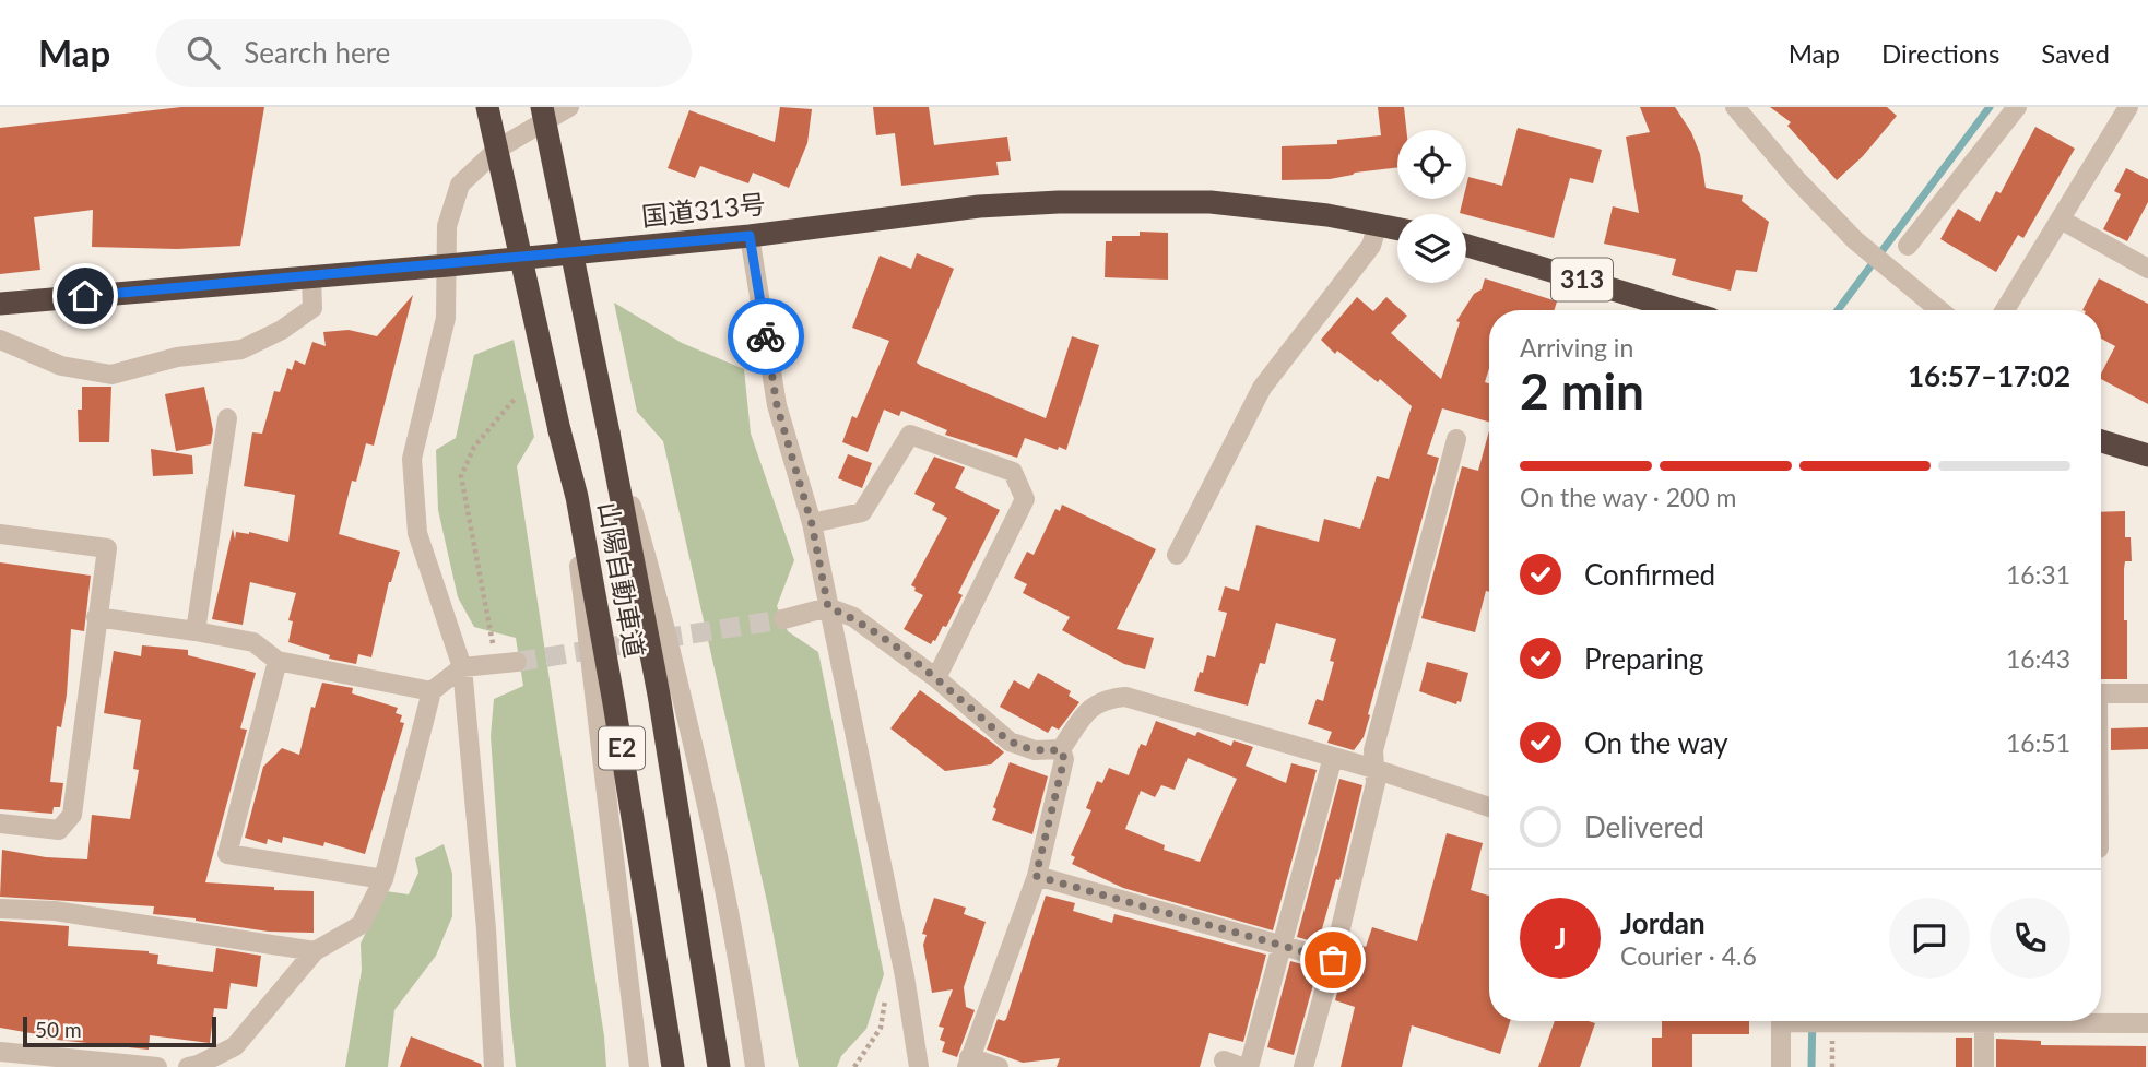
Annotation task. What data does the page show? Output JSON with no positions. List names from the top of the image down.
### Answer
{
  "streets": {
    "highway": [
      "国道313号",
      "313",
      "山陽自動車道",
      "E2"
    ]
  },
  "scale_bar": "50 m",
  "page": {
    "header": "Map",
    "search": "Search here",
    "nav": ["Map", "Directions", "Saved"],
    "heading": ["2 min", "Arriving in", "16:57–17:02"],
    "panel": ["Jordan", "Courier · 4.6"],
    "bar": "On the way · 200 m",
    "list": [
      ["Confirmed", "16:31"],
      ["Preparing", "16:43"],
      ["On the way", "16:51"],
      "Delivered"
    ],
    "round": "J",
    "scale": "50 m"
  }
}
